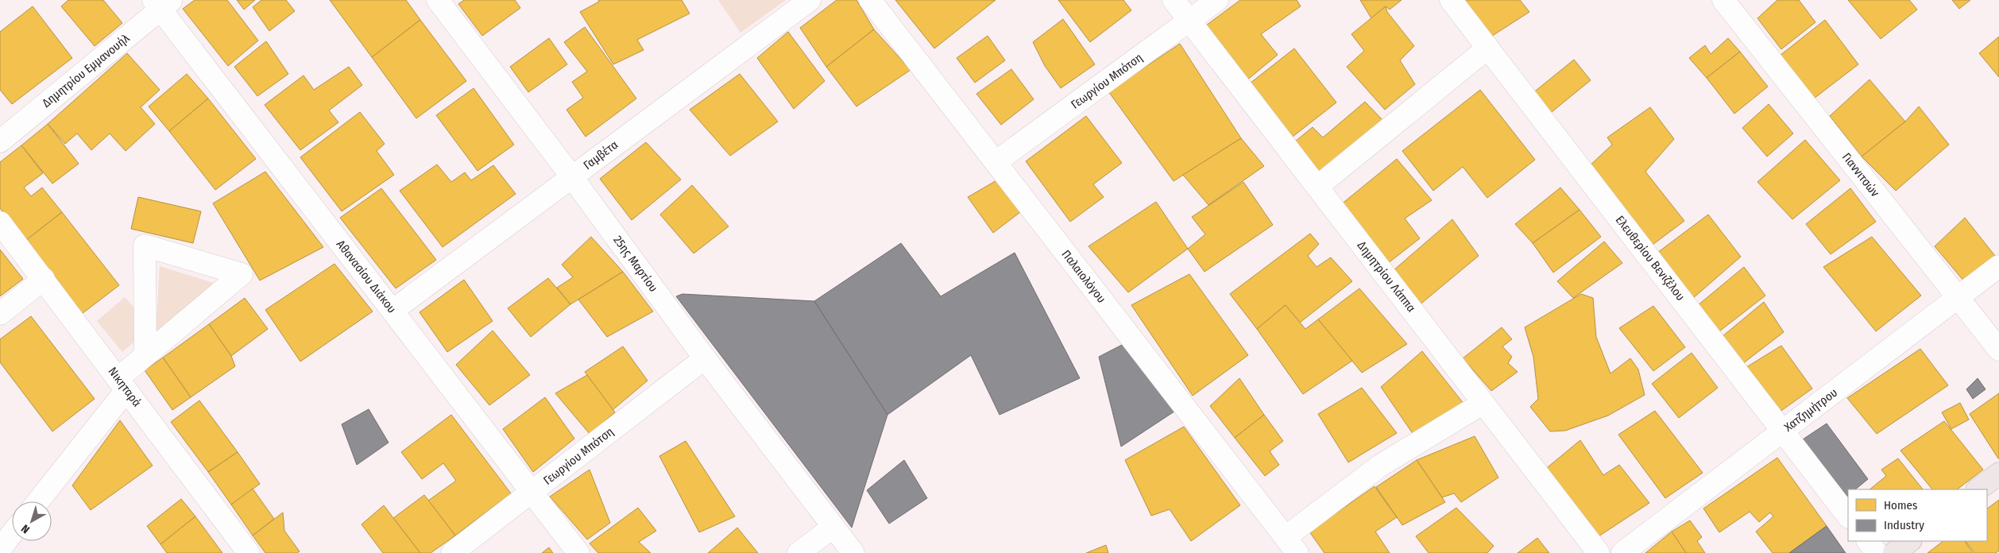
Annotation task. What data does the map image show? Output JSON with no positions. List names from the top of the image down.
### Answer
{
  "streets": {
    "street": [
      "Δημητρίου Εμμανουήλ",
      "Γεωργίου Μπότση",
      "Γαμβέτα",
      "Γιαννιτσών",
      "Ελευθερίου Βενιζέλου",
      "25ης Μαρτίου",
      "Αθανασίου Διάκου",
      "Παλαιολόγου",
      "Δημητρίου Λάππα",
      "Νικηταρά",
      "Χατζημήτρου"
    ]
  },
  "crossings": [
    ["Δημητρίου Εμμανουήλ", "Αθανασίου Διάκου"],
    ["Γεωργίου Μπότση", "25ης Μαρτίου"],
    ["Γεωργίου Μπότση", "Αθανασίου Διάκου"],
    ["Γεωργίου Μπότση", "Παλαιολόγου"],
    ["Γεωργίου Μπότση", "Δημητρίου Λάππα"],
    ["Γαμβέτα", "25ης Μαρτίου"],
    ["Γαμβέτα", "Αθανασίου Διάκου"],
    ["Γιαννιτσών", "Χατζημήτρου"],
    ["Ελευθερίου Βενιζέλου", "Χατζημήτρου"]
  ],
  "legend": ["Homes", "Industry"],
  "north": "bottom left"
}
